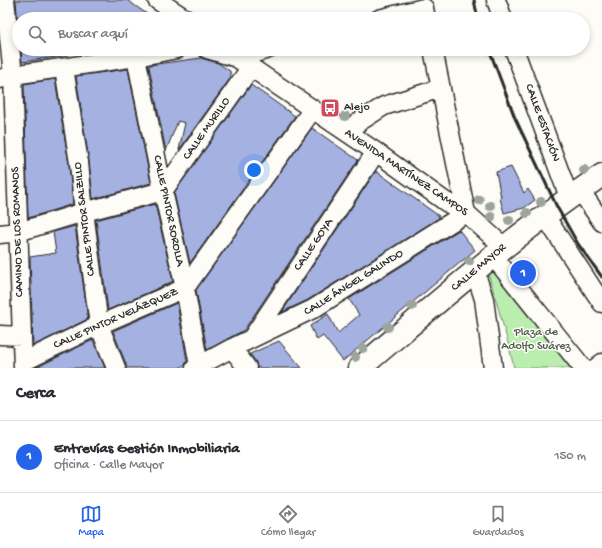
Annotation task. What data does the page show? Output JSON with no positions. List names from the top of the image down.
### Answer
{
  "streets": {
    "main road": ["CALLE MAYOR"],
    "street": [
      "CALLE ESTACIÓN",
      "CALLE MURILLO",
      "AVENIDA MARTÍNEZ CAMPOS",
      "CALLE PINTOR SOROLLA",
      "CALLE PINTOR SALZILLO",
      "CAMINO DE LOS ROMANOS",
      "CALLE GOYA",
      "CALLE ÁNGEL GALINDO",
      "CALLE PINTOR VELÁZQUEZ"
    ]
  },
  "crossings": [
    ["CALLE ESTACIÓN", "CALLE MAYOR"],
    ["CALLE MURILLO", "AVENIDA MARTÍNEZ CAMPOS"],
    ["CALLE MURILLO", "CALLE PINTOR SOROLLA"],
    ["AVENIDA MARTÍNEZ CAMPOS", "CALLE GOYA"],
    ["AVENIDA MARTÍNEZ CAMPOS", "CALLE MAYOR"],
    ["AVENIDA MARTÍNEZ CAMPOS", "CALLE ÁNGEL GALINDO"],
    ["AVENIDA MARTÍNEZ CAMPOS", "CALLE PINTOR VELÁZQUEZ"],
    ["CALLE PINTOR SOROLLA", "CALLE ÁNGEL GALINDO"],
    ["CALLE PINTOR SOROLLA", "CALLE PINTOR VELÁZQUEZ"],
    ["CALLE PINTOR SALZILLO", "CALLE PINTOR VELÁZQUEZ"],
    ["CAMINO DE LOS ROMANOS", "CALLE PINTOR VELÁZQUEZ"],
    ["CALLE GOYA", "CALLE ÁNGEL GALINDO"]
  ],
  "parks": ["Plaza de Adolfo Suárez"],
  "places": {
    "bus stop": ["Alejo"]
  },
  "page": {
    "search": "Buscar aquí",
    "pins": "1",
    "heading": "Cerca",
    "list": [
      {
        "mark": "1",
        "name": "Entrevías Gestión Inmobiliaria",
        "note": "Oficina · Calle Mayor",
        "value": "150 m"
      }
    ],
    "nav": ["Mapa", "Cómo llegar", "Guardados"]
  }
}
